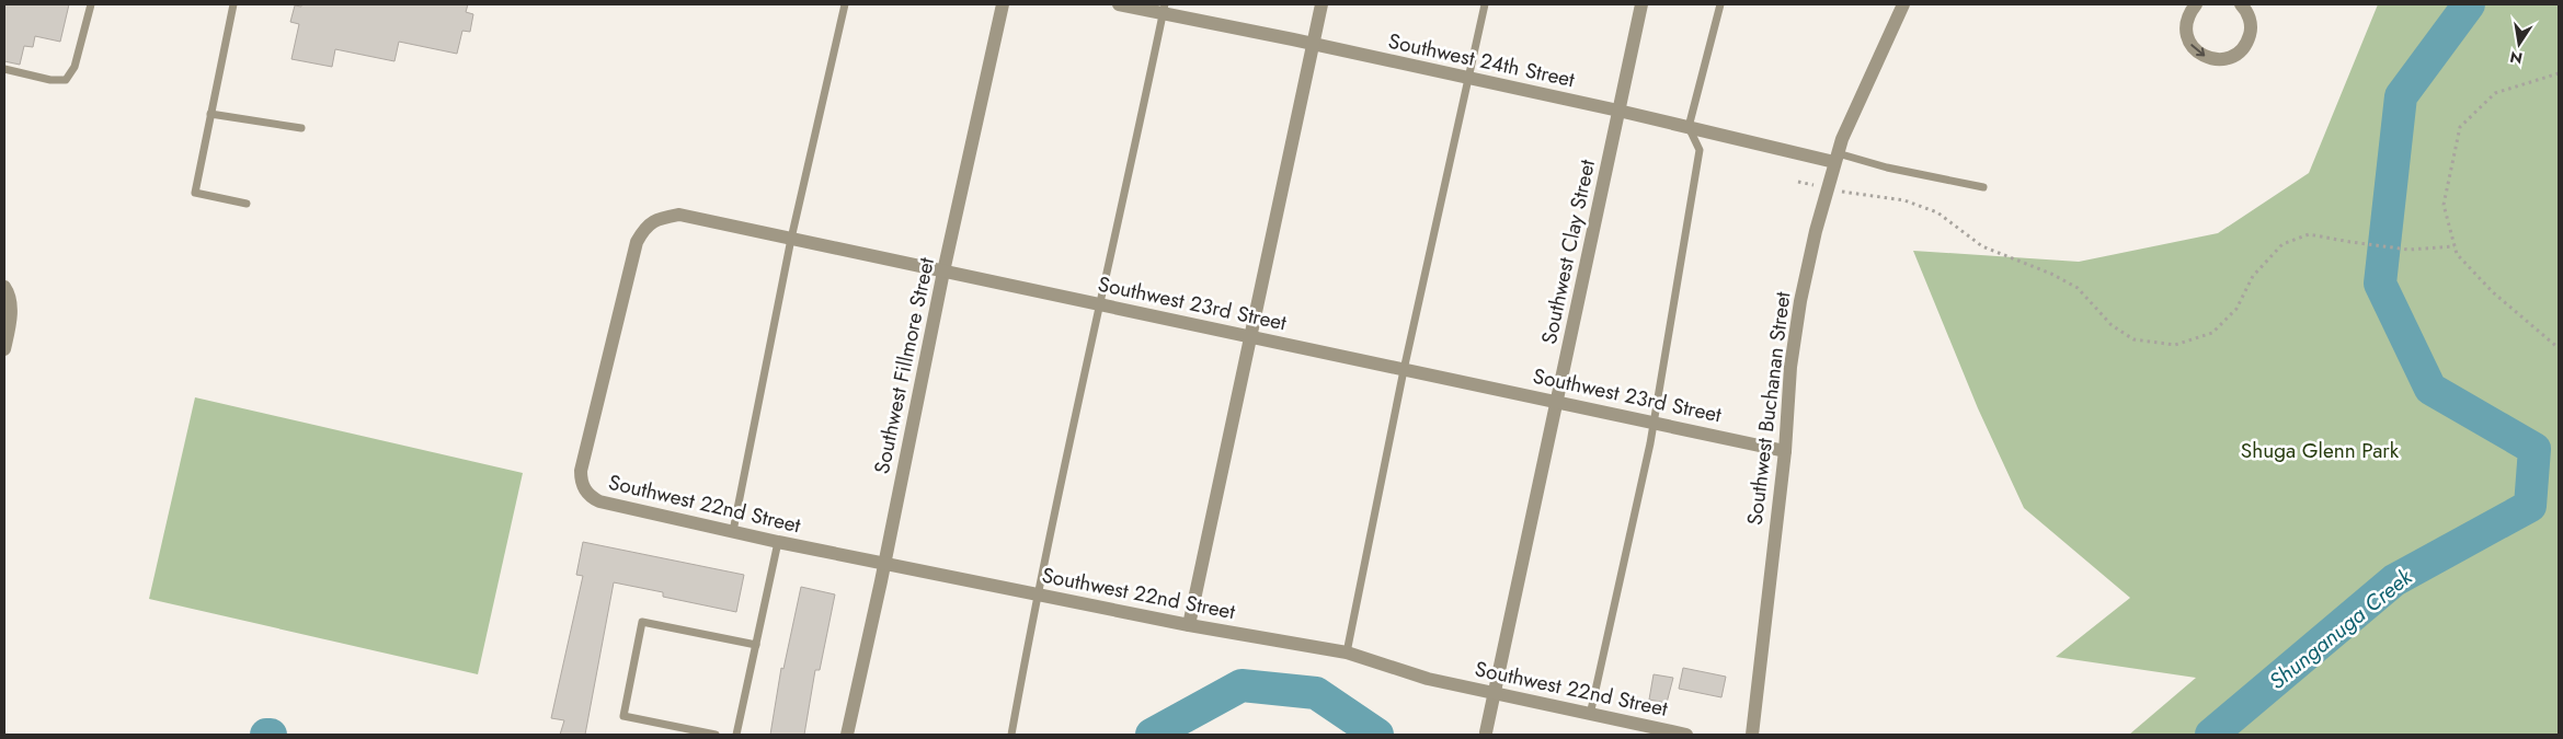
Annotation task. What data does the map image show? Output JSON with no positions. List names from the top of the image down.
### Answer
{
  "streets": {
    "street": [
      "Southwest 24th Street",
      "Southwest Clay Street",
      "Southwest 23rd Street",
      "Southwest Fillmore Street",
      "Southwest Buchanan Street",
      "Southwest 22nd Street"
    ]
  },
  "crossings": [
    ["Southwest 24th Street", "Southwest Clay Street"],
    ["Southwest 24th Street", "Southwest Buchanan Street"],
    ["Southwest Clay Street", "Southwest 23rd Street"],
    ["Southwest Clay Street", "Southwest 22nd Street"],
    ["Southwest 23rd Street", "Southwest Fillmore Street"],
    ["Southwest 23rd Street", "Southwest Buchanan Street"],
    ["Southwest 23rd Street", "Southwest 22nd Street"],
    ["Southwest Fillmore Street", "Southwest 22nd Street"]
  ],
  "water": ["Shunganuga Creek"],
  "parks": ["Shuga Glenn Park"],
  "north": "bottom"
}
